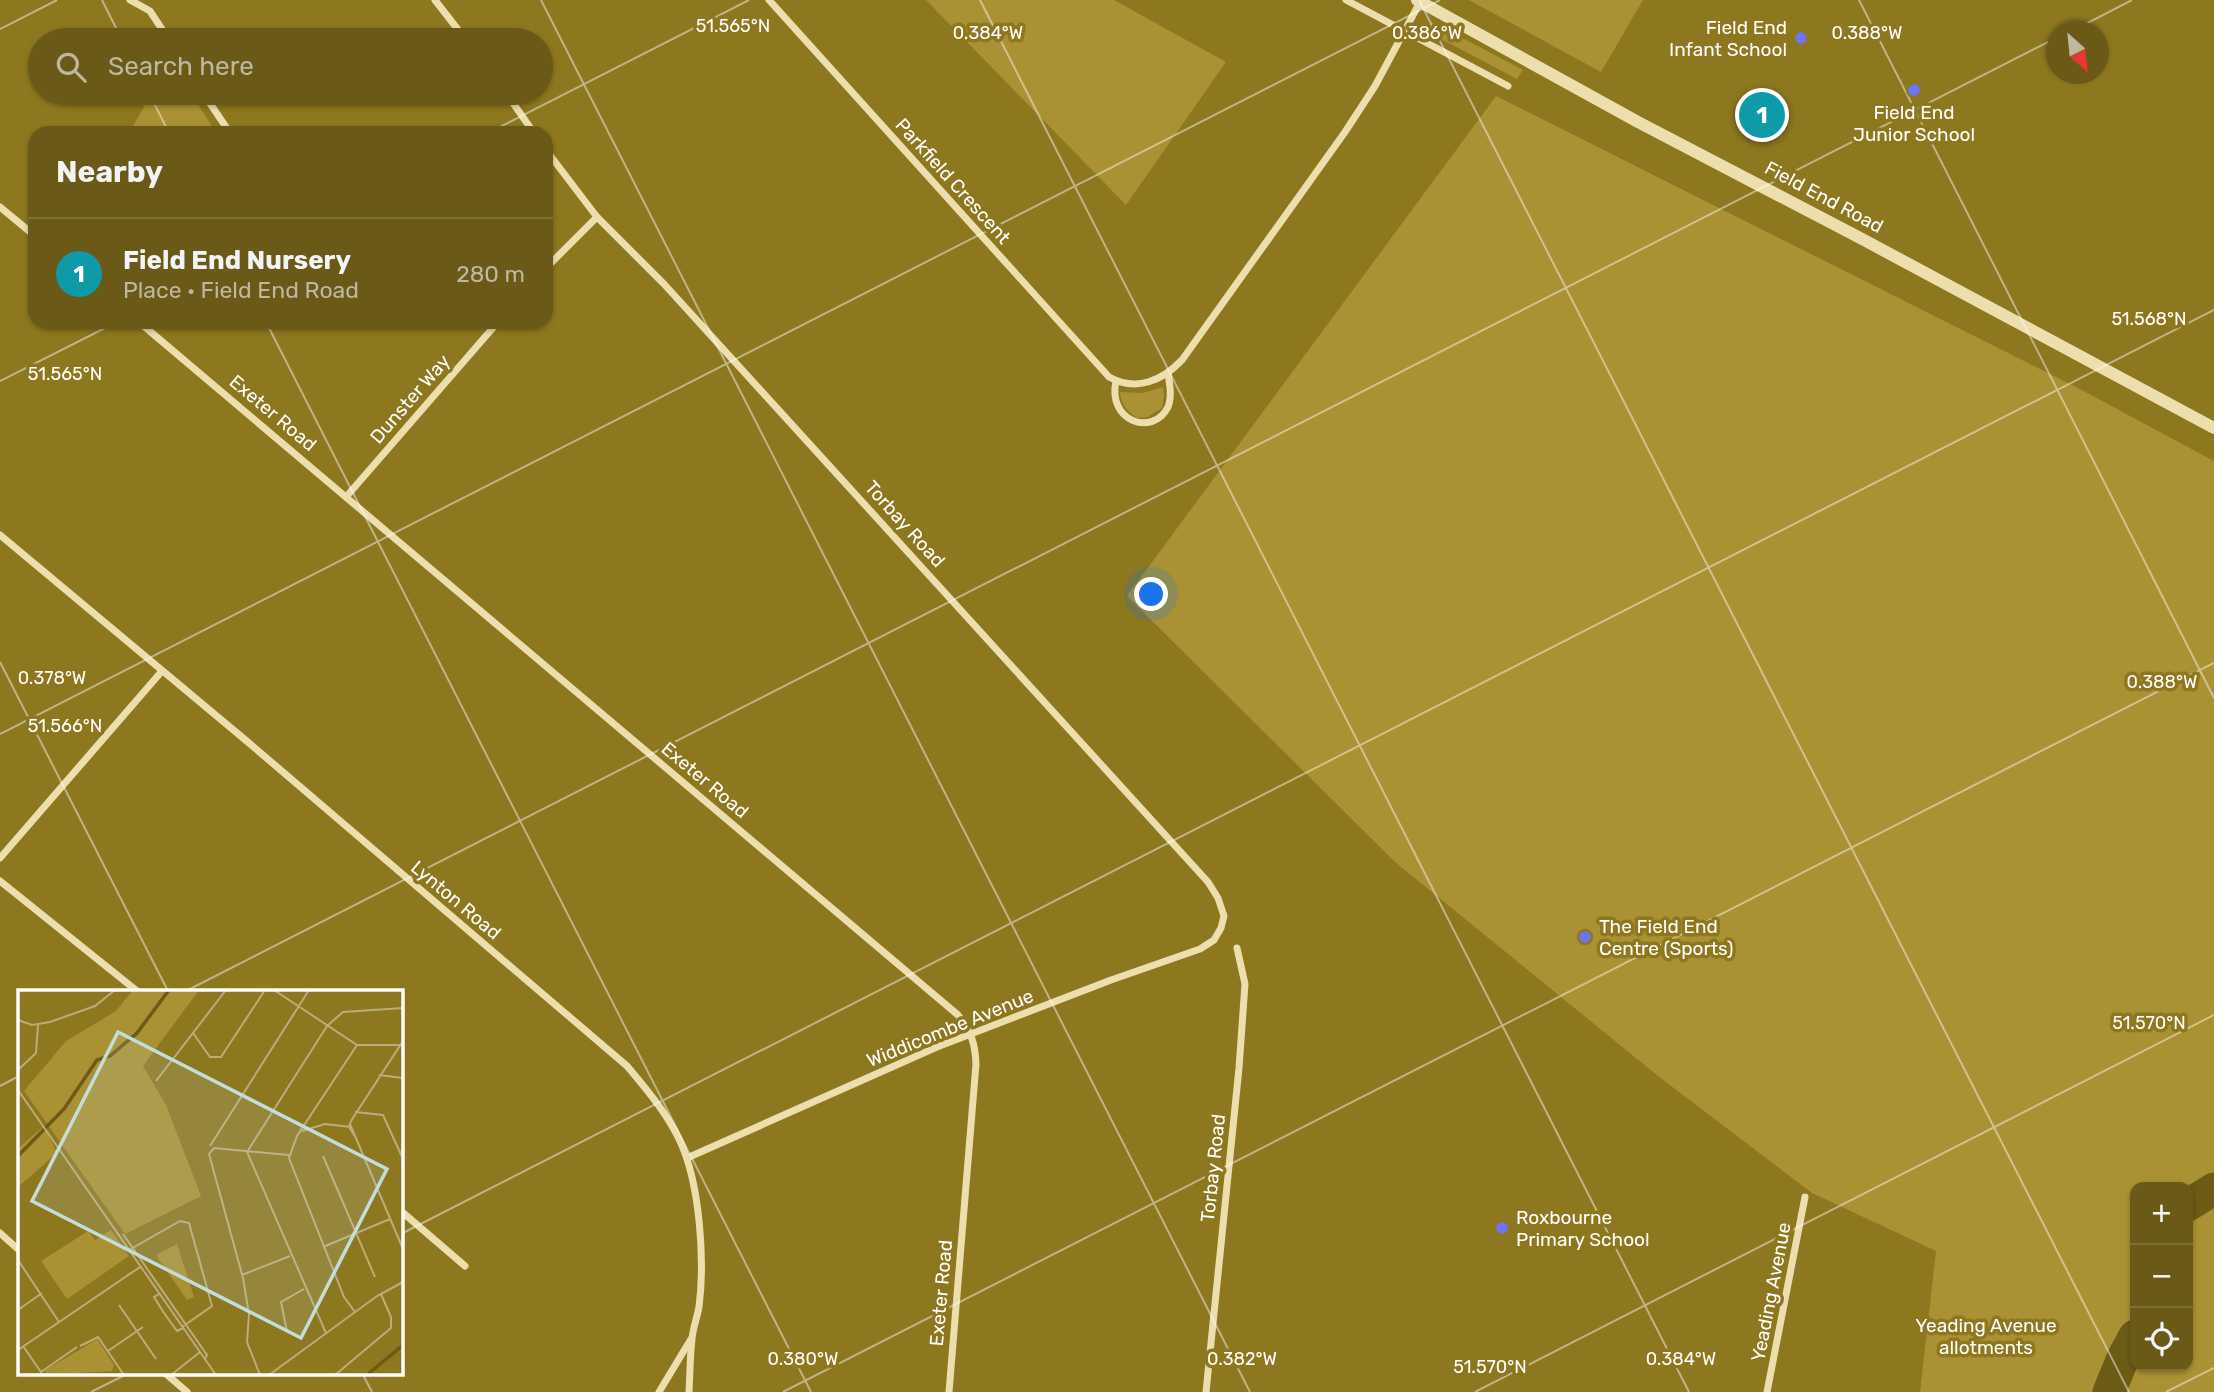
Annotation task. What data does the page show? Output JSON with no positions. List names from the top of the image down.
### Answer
{
  "streets": {
    "street": [
      "Parkfield Crescent",
      "Field End Road",
      "Dunster Way",
      "Exeter Road",
      "Torbay Road",
      "Lynton Road",
      "Widdicombe Avenue",
      "Yeading Avenue"
    ]
  },
  "crossings": [
    ["Dunster Way", "Exeter Road"],
    ["Exeter Road", "Widdicombe Avenue"],
    ["Torbay Road", "Widdicombe Avenue"],
    ["Lynton Road", "Widdicombe Avenue"]
  ],
  "parks": ["Yeading Avenue allotments"],
  "places": [
    "Field End Infant School",
    "Field End Junior School",
    "The Field End Centre (Sports)",
    "Roxbourne Primary School"
  ],
  "north": "bottom right",
  "page": {
    "search": "Search here",
    "pins": "1",
    "heading": "Nearby",
    "list": [
      {
        "mark": "1",
        "name": "Field End Nursery",
        "note": "Place · Field End Road",
        "value": "280 m"
      }
    ],
    "map_buttons": ["+", "−"]
  },
  "coordinates": [
    "51.565°N",
    "0.384°W",
    "0.386°W",
    "0.388°W",
    "51.568°N",
    "0.378°W",
    "51.566°N",
    "51.570°N",
    "0.380°W",
    "0.382°W"
  ]
}
